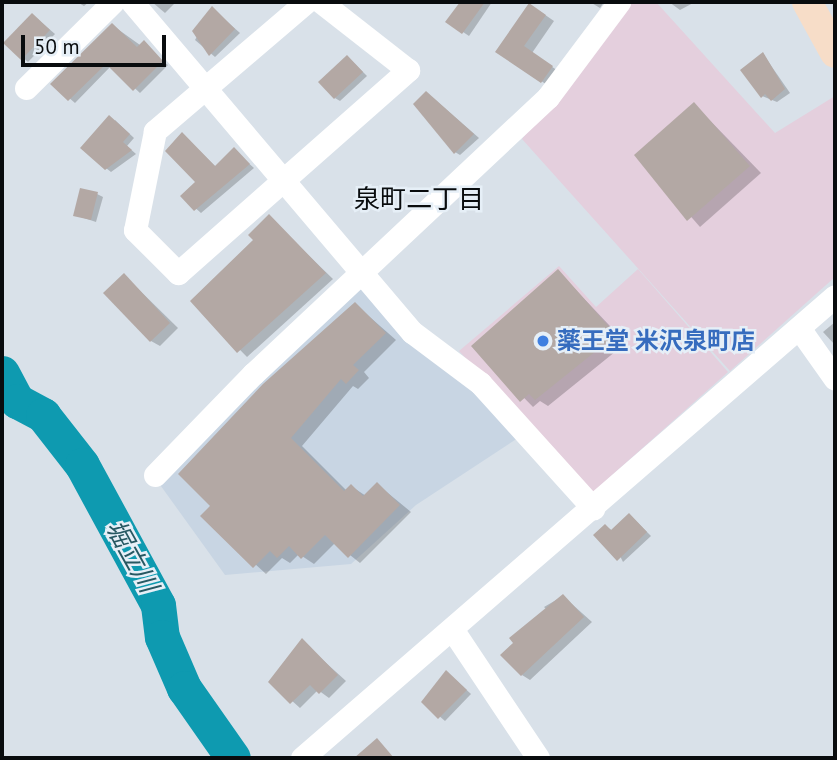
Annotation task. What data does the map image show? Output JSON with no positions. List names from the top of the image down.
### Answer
{
  "districts": ["泉町二丁目"],
  "water": ["堀立川"],
  "places": ["薬王堂 米沢泉町店"],
  "scale_bar": "50 m"
}
